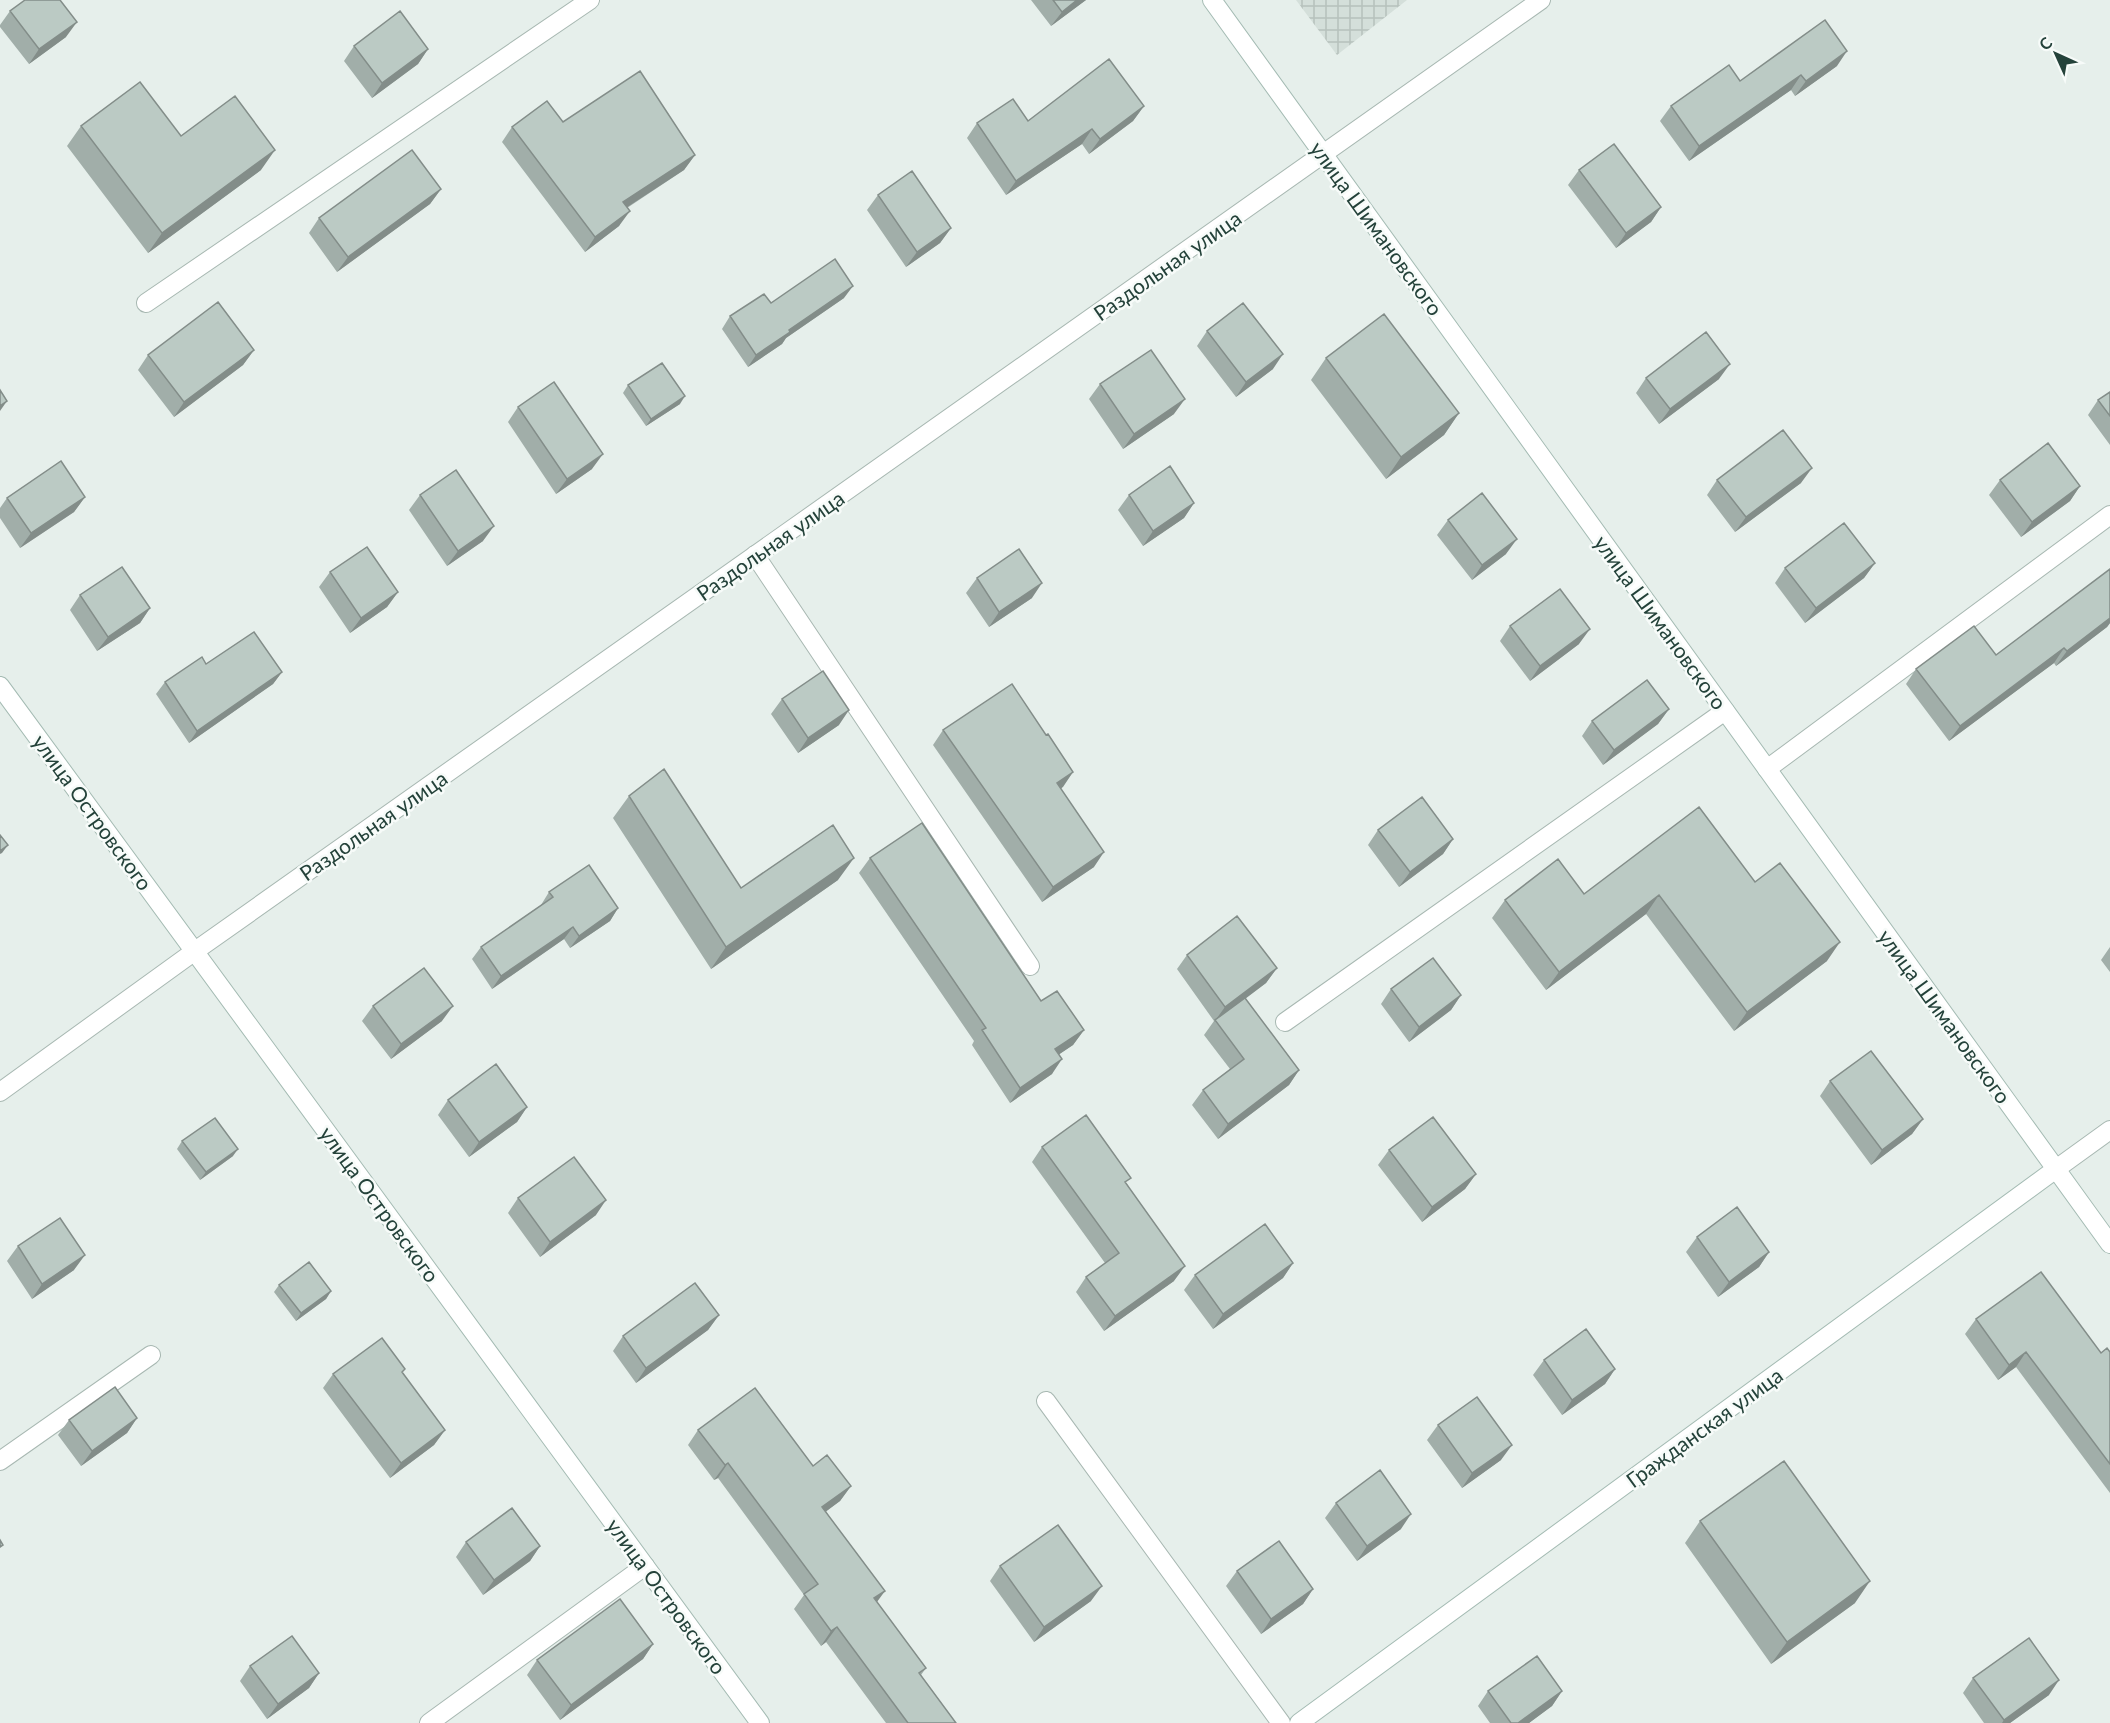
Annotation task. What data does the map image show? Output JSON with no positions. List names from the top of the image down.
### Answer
{
  "streets": {
    "street": [
      "улица Шимановского",
      "Раздольная улица",
      "улица Островского",
      "Гражданская улица"
    ]
  },
  "crossings": [
    ["улица Шимановского", "Раздольная улица"],
    ["улица Шимановского", "Гражданская улица"],
    ["Раздольная улица", "улица Островского"]
  ],
  "north": "top left"
}
